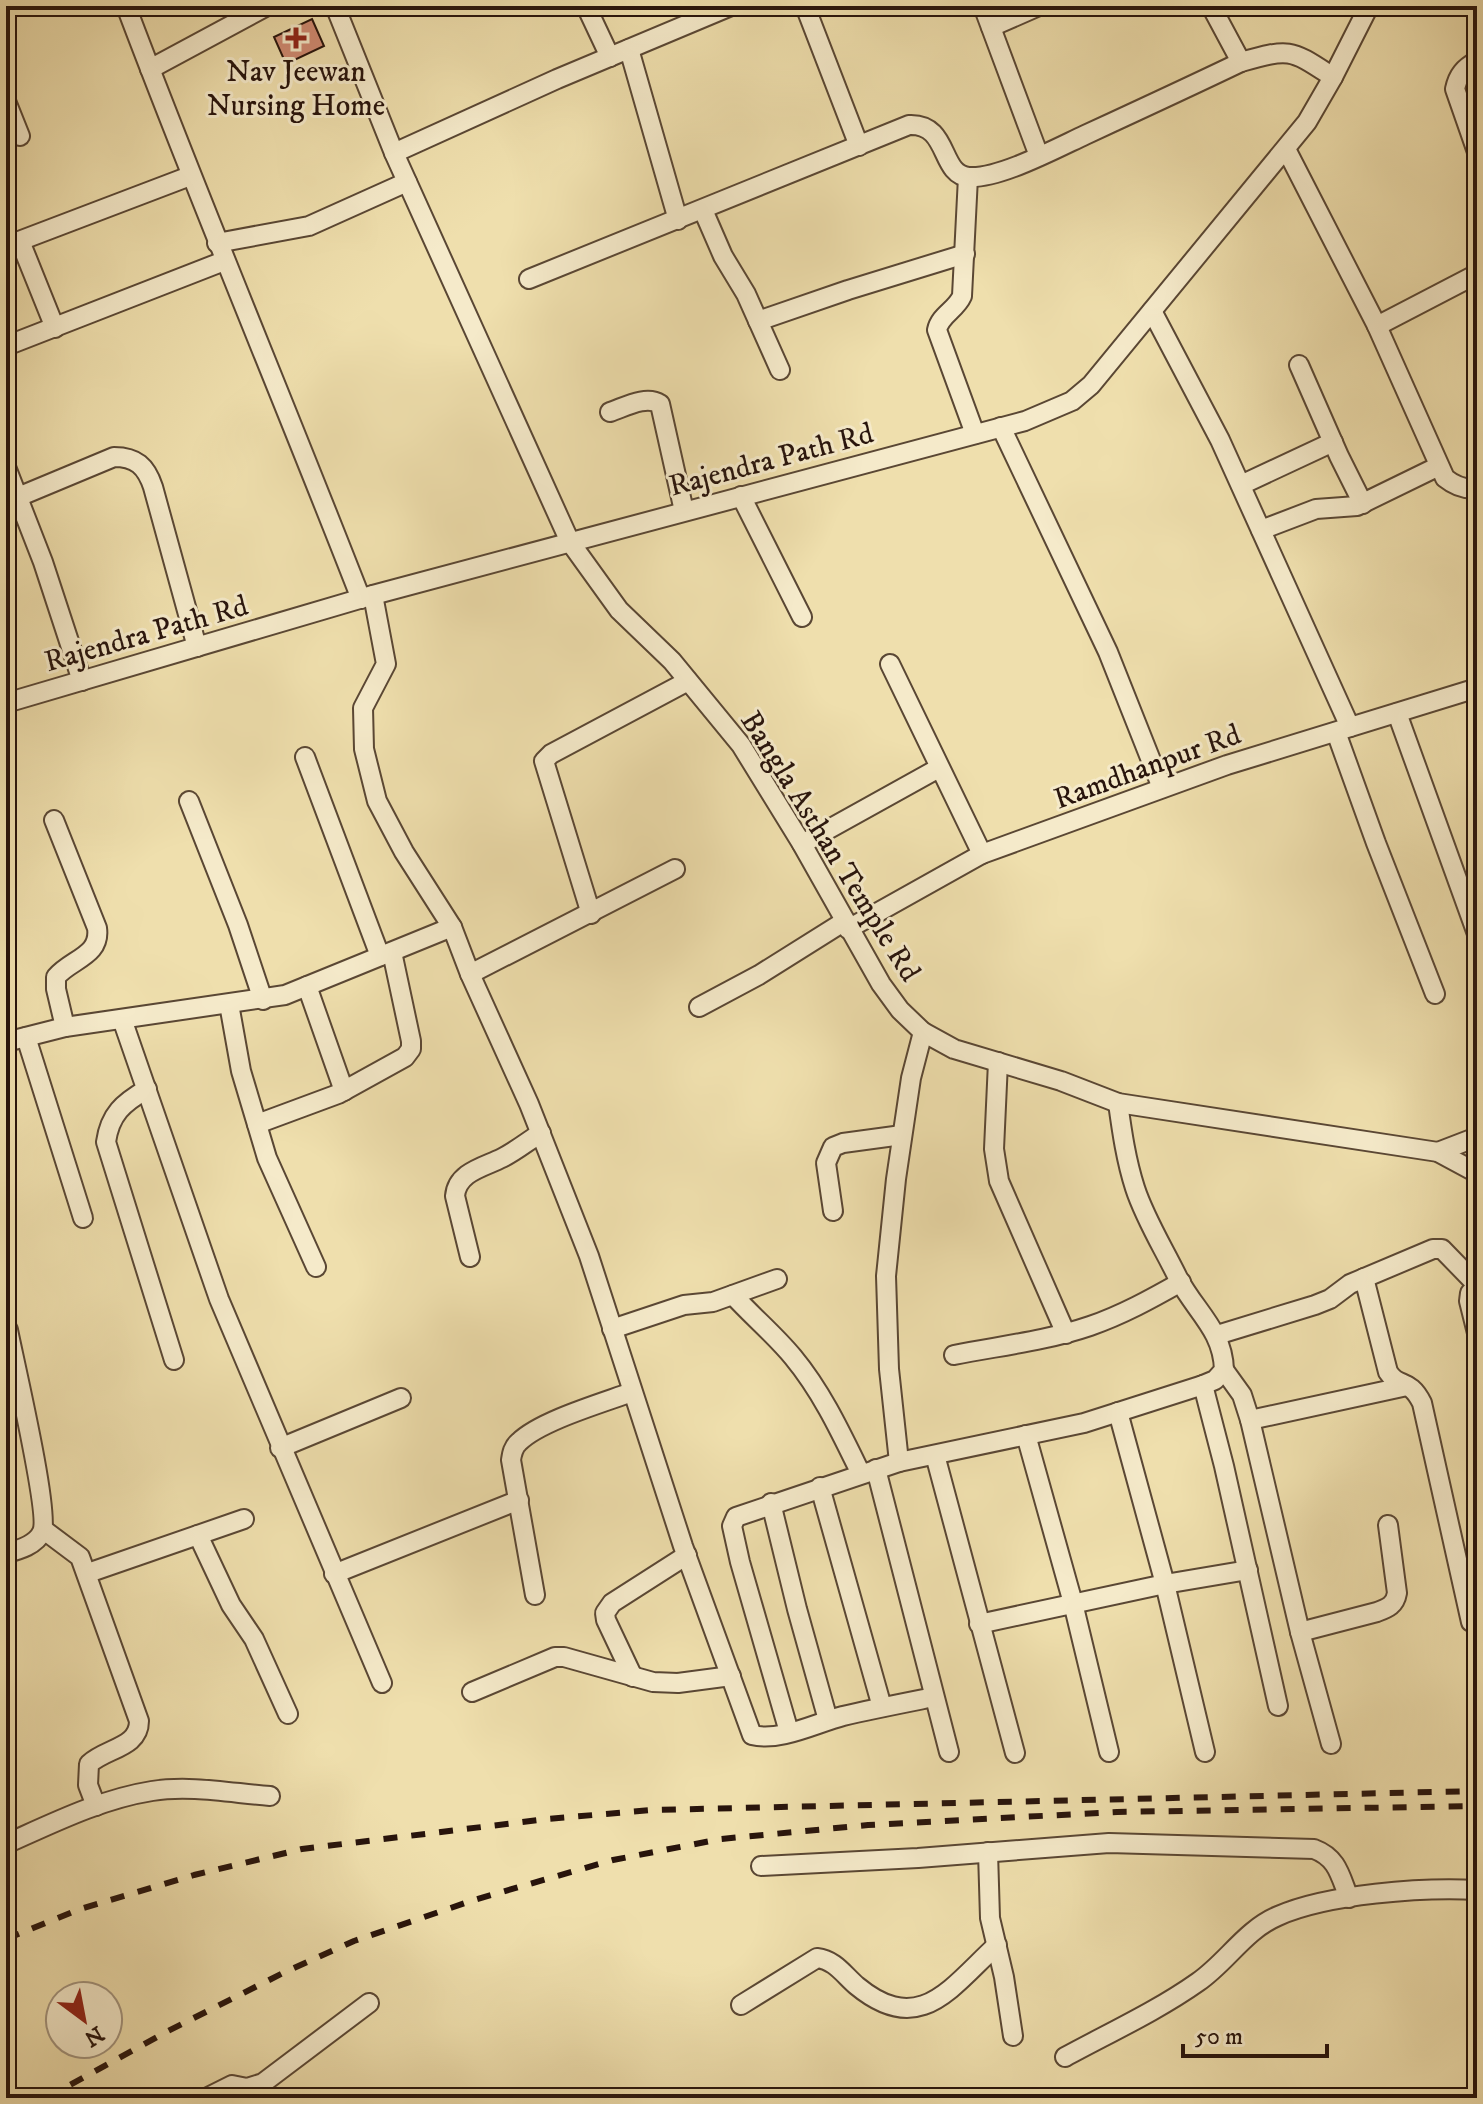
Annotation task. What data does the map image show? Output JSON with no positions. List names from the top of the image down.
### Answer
{
  "streets": {
    "street": ["Rajendra Path Rd", "Ramdhanpur Rd", "Bangla Asthan Temple Rd"]
  },
  "crossings": [
    ["Rajendra Path Rd", "Bangla Asthan Temple Rd"],
    ["Ramdhanpur Rd", "Bangla Asthan Temple Rd"]
  ],
  "places": {
    "health": ["Nav Jeewan Nursing Home"]
  },
  "scale_bar": "50 m",
  "north": "bottom right"
}
